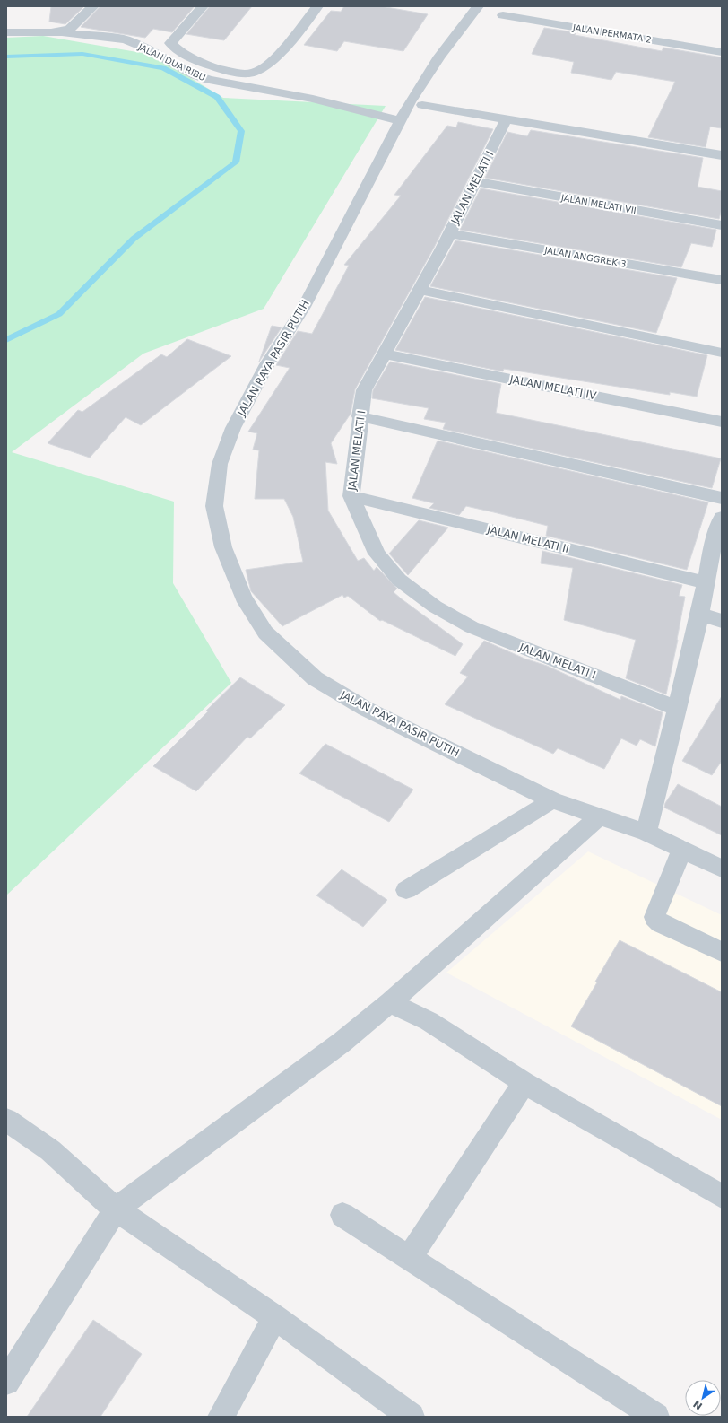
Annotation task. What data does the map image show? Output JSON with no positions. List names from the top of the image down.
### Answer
{
  "streets": {
    "street": [
      "JALAN PERMATA 2",
      "JALAN DUA RIBU",
      "JALAN MELATI I",
      "JALAN MELATI VII",
      "JALAN ANGGREK 3",
      "JALAN RAYA PASIR PUTIH",
      "JALAN MELATI IV",
      "JALAN MELATI II"
    ]
  },
  "crossings": [
    ["JALAN DUA RIBU", "JALAN RAYA PASIR PUTIH"],
    ["JALAN MELATI I", "JALAN MELATI VII"],
    ["JALAN MELATI I", "JALAN ANGGREK 3"],
    ["JALAN MELATI I", "JALAN MELATI IV"],
    ["JALAN MELATI I", "JALAN MELATI II"]
  ],
  "north": "bottom left"
}
